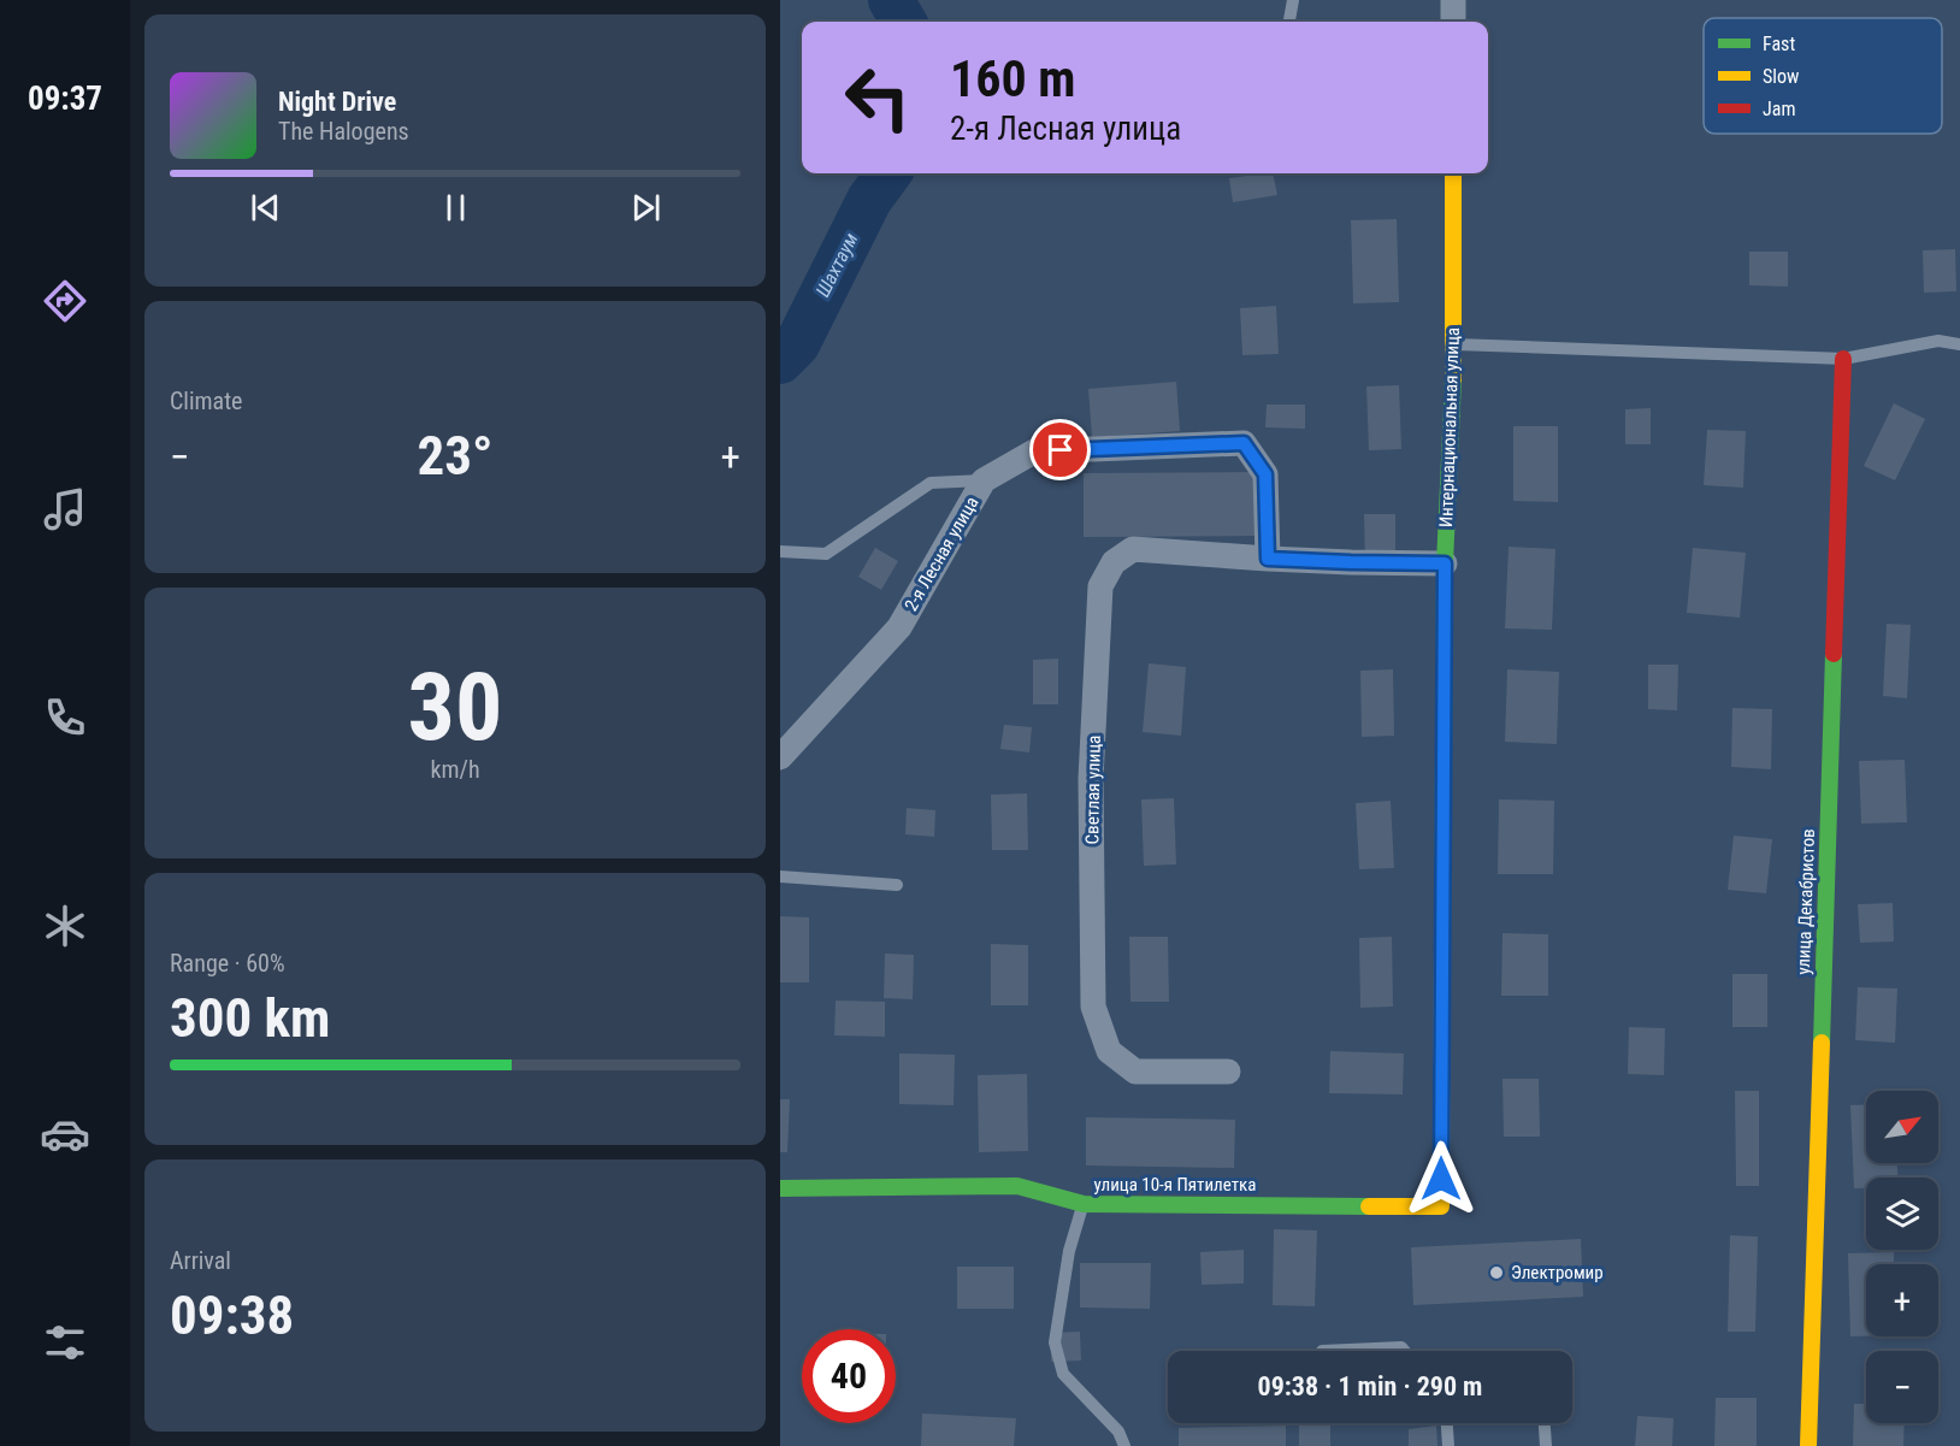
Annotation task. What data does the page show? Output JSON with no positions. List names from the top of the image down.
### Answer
{
  "streets": {
    "street": [
      "Интернациональная улица",
      "2-я Лесная улица",
      "Светлая улица",
      "улица Декабристов",
      "улица 10-я Пятилетка"
    ]
  },
  "crossings": [
    ["Интернациональная улица", "улица 10-я Пятилетка"],
    ["2-я Лесная улица", "Светлая улица"]
  ],
  "water": ["Шахтаум"],
  "places": ["Электромир"],
  "legend": ["Fast", "Slow", "Jam"],
  "north": "top right",
  "page": {
    "tabs": "09:37",
    "turn": ["160 m", "2-я Лесная улица"],
    "song": ["Night Drive", "The Halogens"],
    "tile": [
      "Climate",
      ["30", "km/h"],
      ["Range · 60%", "300 km"],
      ["Arrival", "09:38"]
    ],
    "heat": ["−", "23°", "+"],
    "map_buttons": ["+", "−"],
    "limit": "40",
    "trip": "09:38 · 1 min · 290 m"
  }
}
